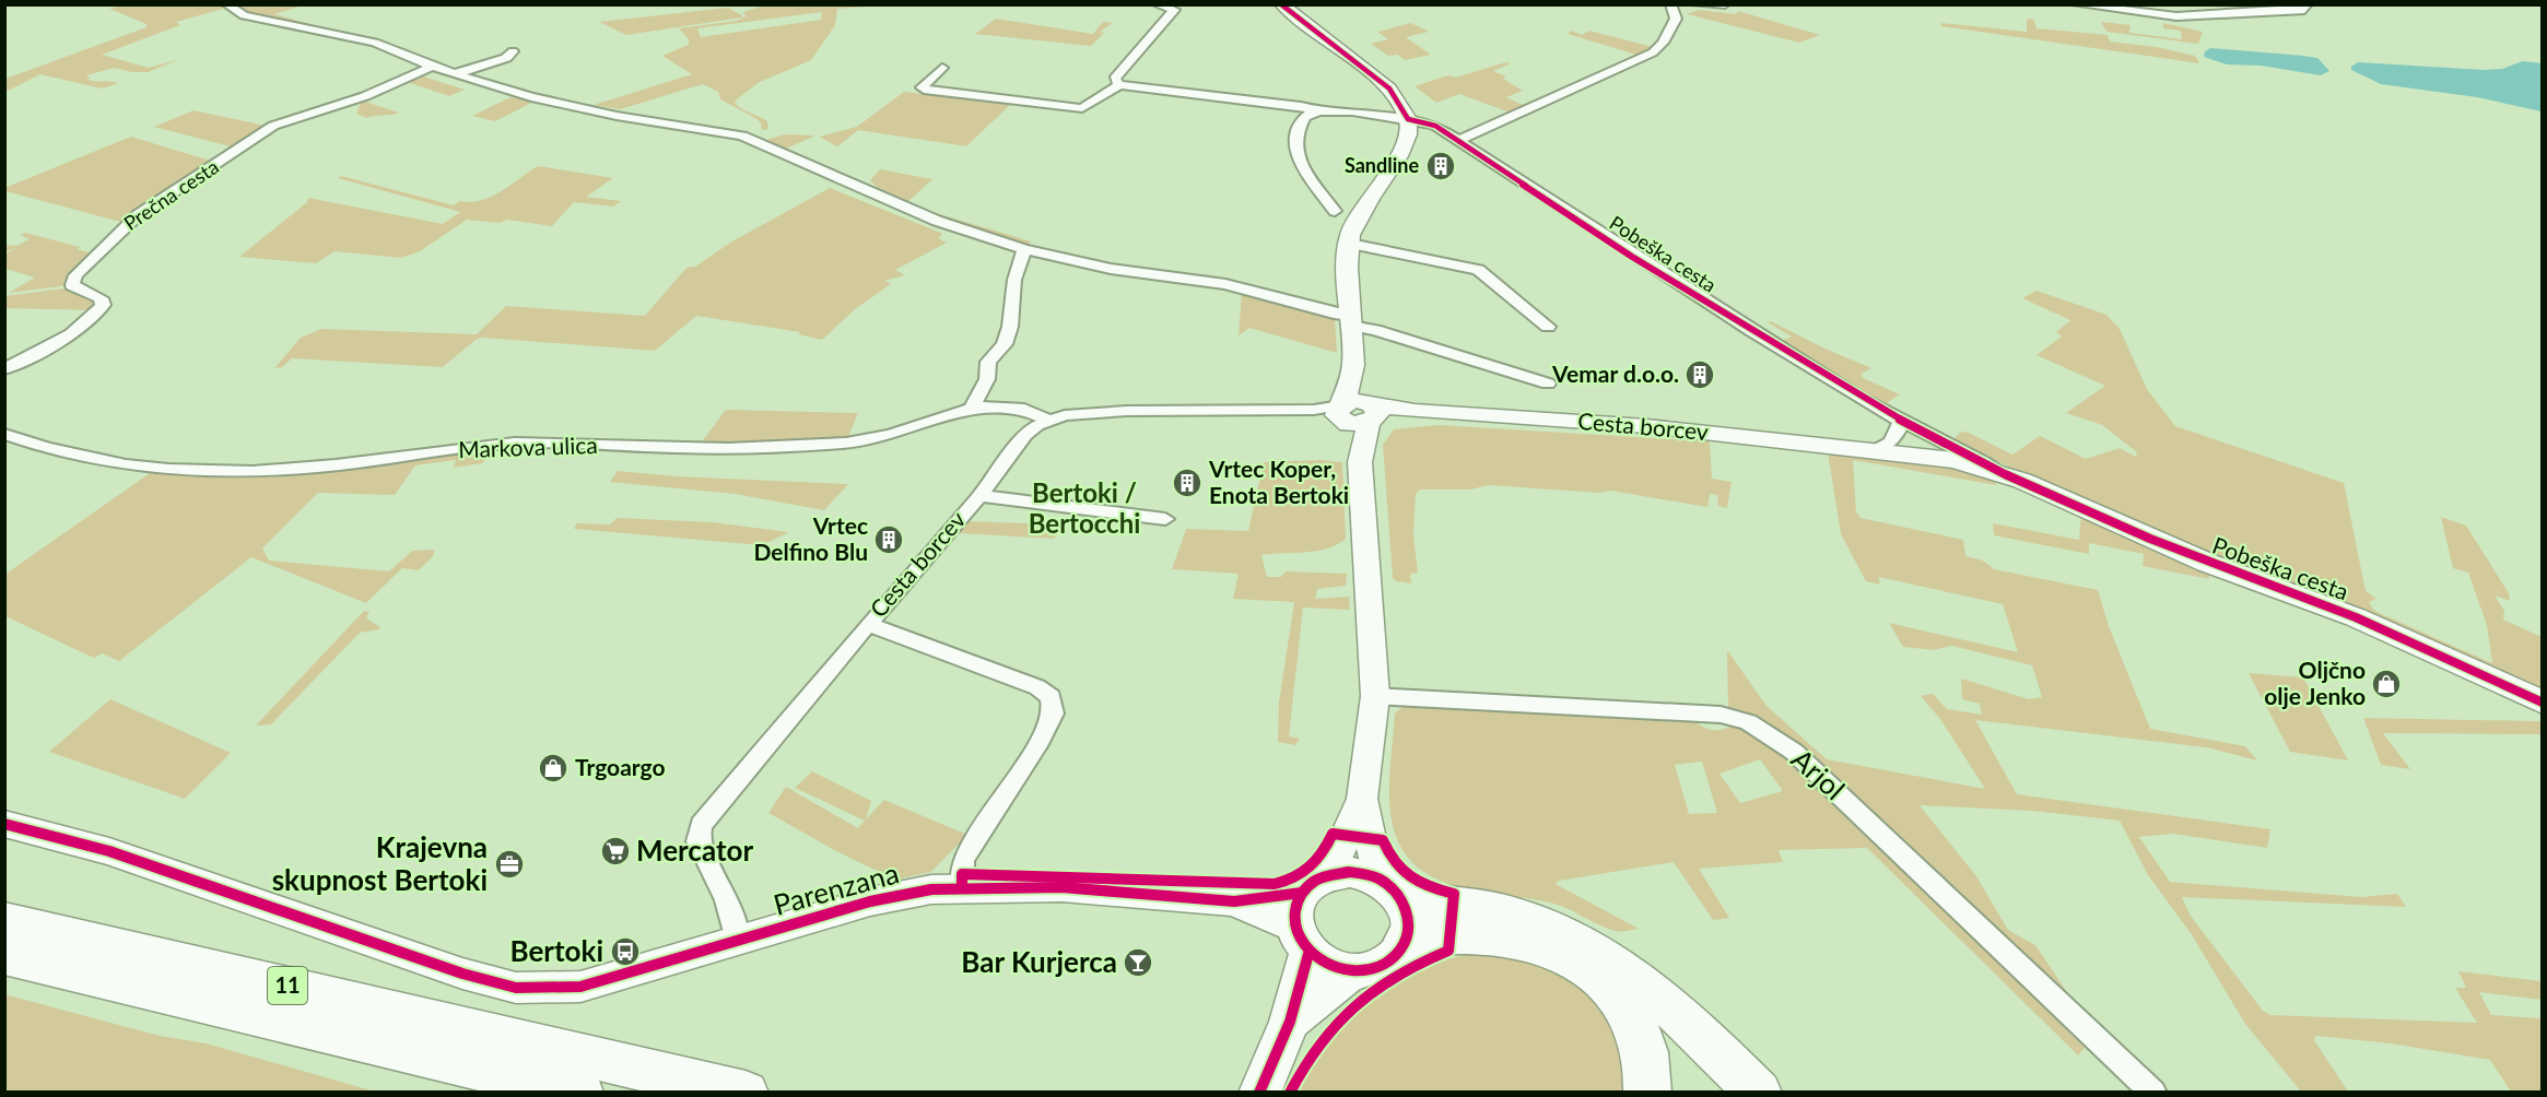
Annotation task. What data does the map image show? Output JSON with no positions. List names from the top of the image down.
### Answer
{
  "streets": {
    "highway": ["11"],
    "street": [
      "Prečna cesta",
      "Pobeška cesta",
      "Cesta borcev",
      "Markova ulica",
      "Arjol",
      "Parenzana"
    ]
  },
  "crossings": [
    ["Pobeška cesta", "Cesta borcev"],
    ["Cesta borcev", "Markova ulica"],
    ["Cesta borcev", "Parenzana"]
  ],
  "districts": ["Bertoki / Bertocchi"],
  "places": {
    "building": [
      "Sandline",
      "Vemar d.o.o.",
      "Vrtec Koper, Enota Bertoki",
      "Vrtec Delfino Blu"
    ],
    "shop": ["Oljčno olje Jenko", "Trgoargo"],
    "supermarket": ["Mercator"],
    "office": ["Krajevna skupnost Bertoki"],
    "bus stop": ["Bertoki"],
    "bar": ["Bar Kurjerca"]
  }
}
